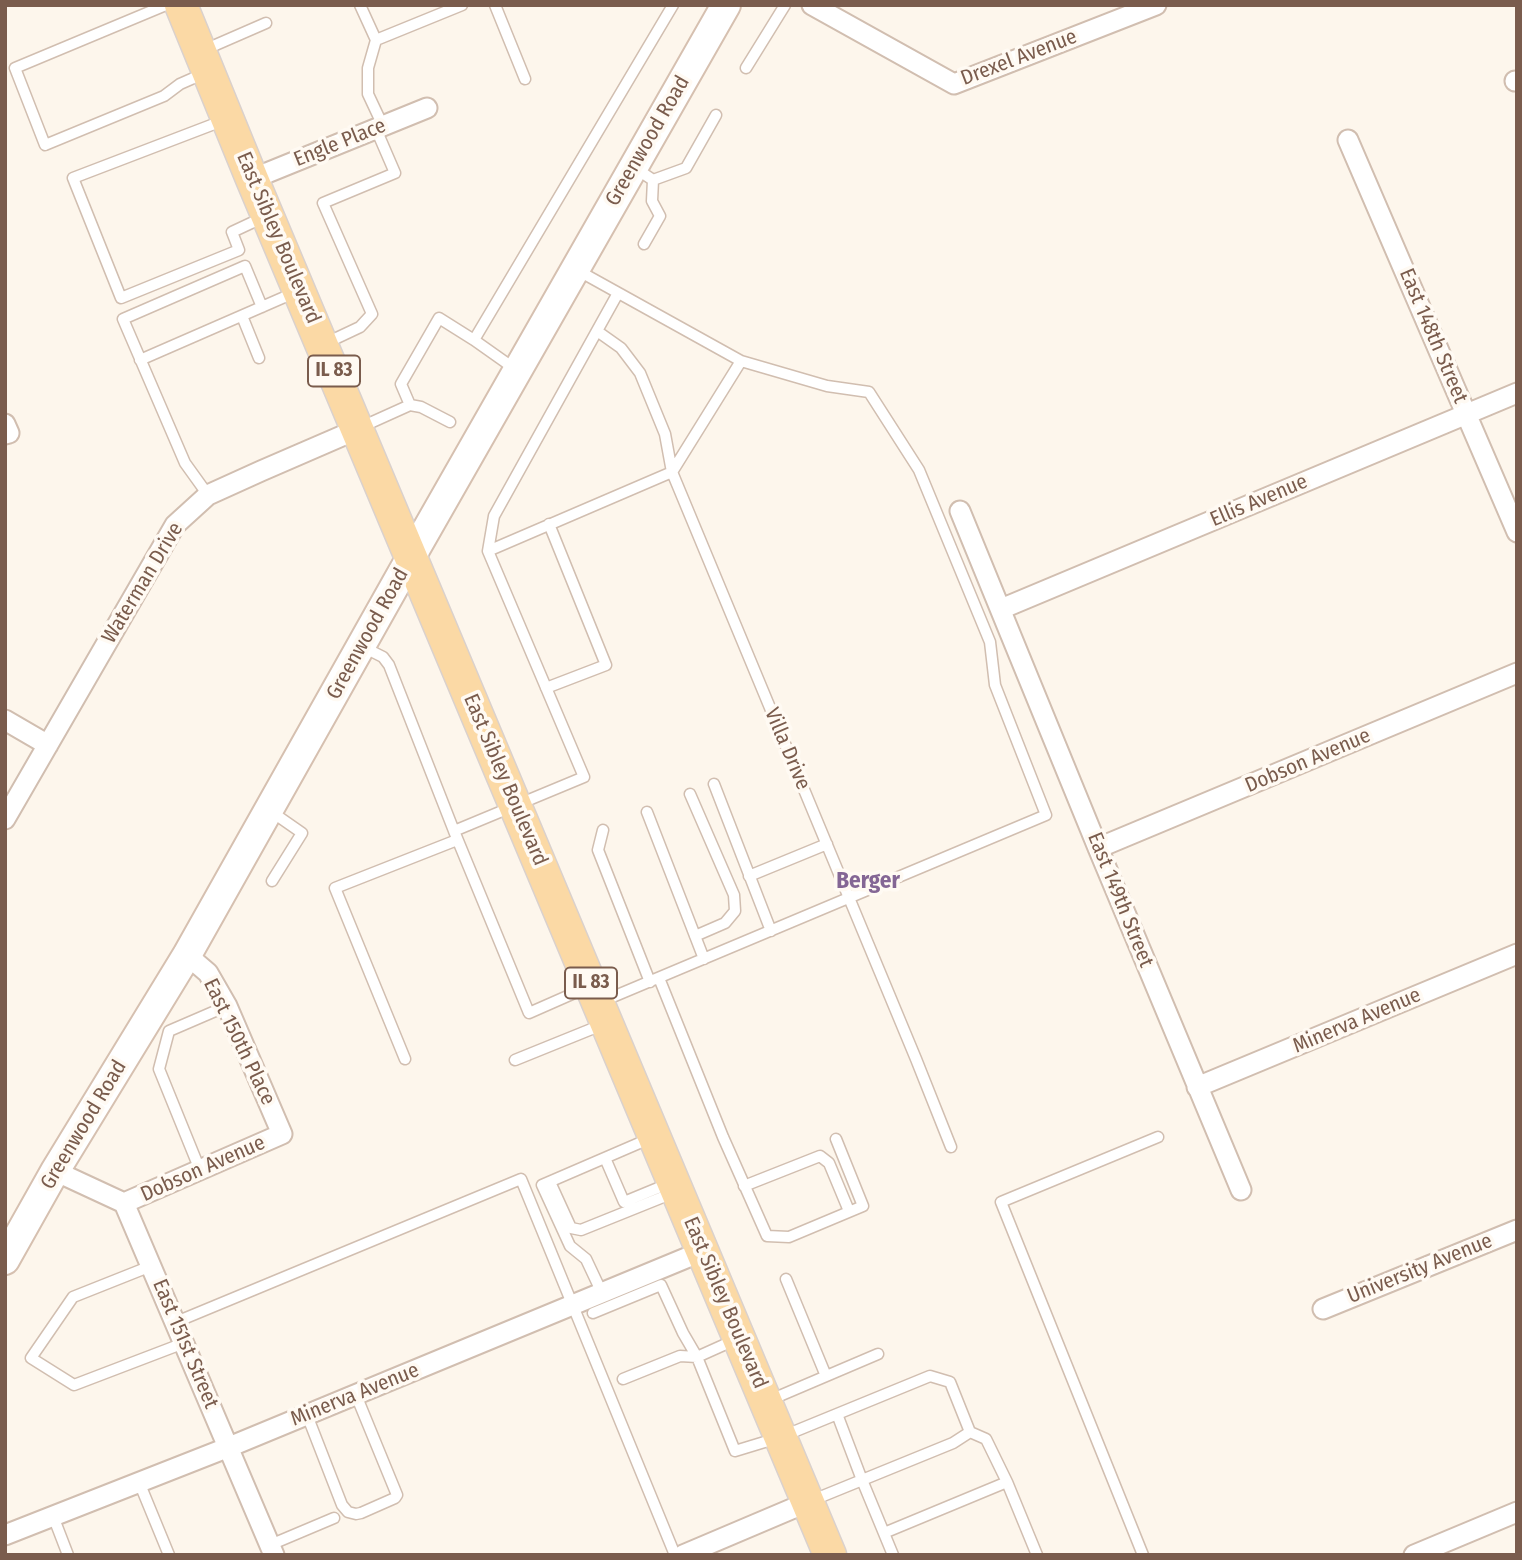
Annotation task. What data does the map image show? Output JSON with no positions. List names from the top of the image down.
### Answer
{
  "streets": {
    "main road": ["East Sibley Boulevard", "IL 83"],
    "street": [
      "Drexel Avenue",
      "Greenwood Road",
      "Engle Place",
      "East 148th Street",
      "Ellis Avenue",
      "Waterman Drive",
      "Dobson Avenue",
      "East 149th Street",
      "Minerva Avenue",
      "East 150th Place",
      "University Avenue",
      "East 151st Street"
    ],
    "lane": ["Villa Drive"]
  },
  "crossings": [
    ["Greenwood Road", "East Sibley Boulevard"],
    ["Greenwood Road", "East 150th Place"],
    ["Engle Place", "East Sibley Boulevard"],
    ["East Sibley Boulevard", "Waterman Drive"],
    ["East Sibley Boulevard", "Minerva Avenue"],
    ["East 148th Street", "Ellis Avenue"],
    ["Ellis Avenue", "East 149th Street"],
    ["Dobson Avenue", "East 149th Street"],
    ["Dobson Avenue", "East 150th Place"],
    ["Dobson Avenue", "East 151st Street"],
    ["East 149th Street", "Minerva Avenue"],
    ["Minerva Avenue", "East 151st Street"]
  ],
  "districts": ["Berger"]
}
